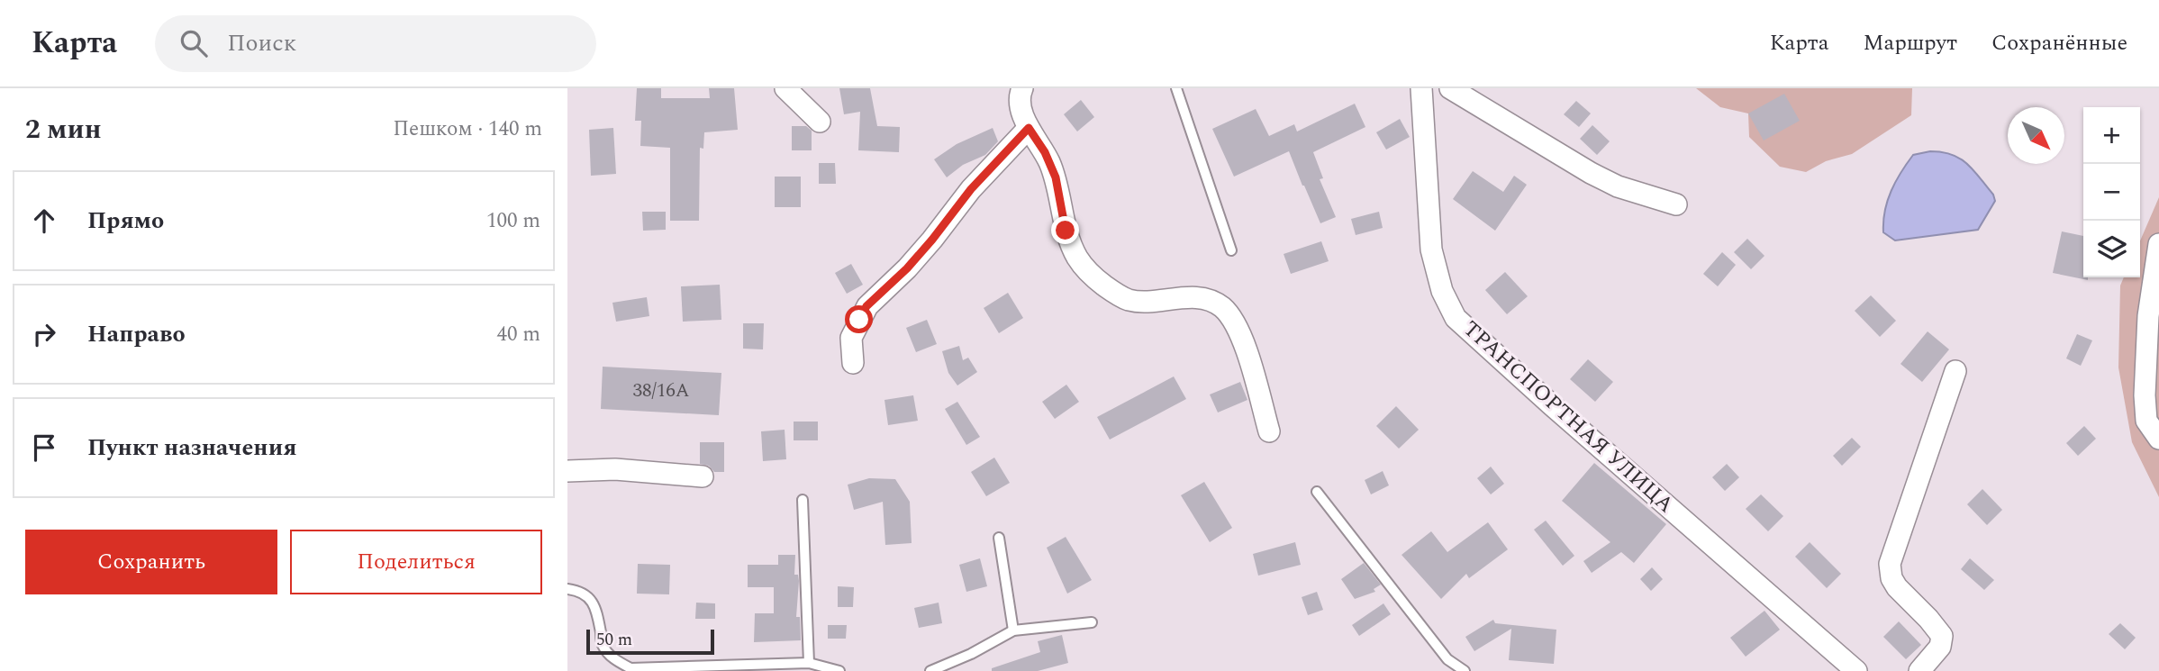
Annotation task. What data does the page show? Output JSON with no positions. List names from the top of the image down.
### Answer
{
  "streets": {
    "street": ["ТРАНСПОРТНАЯ УЛИЦА"]
  },
  "house_numbers": ["38/16А"],
  "scale_bar": "50 m",
  "north": "bottom right",
  "page": {
    "header": "Карта",
    "search": "Поиск",
    "nav": ["Карта", "Маршрут", "Сохранённые"],
    "heading": ["2 мин", "Пешком · 140 m"],
    "map_buttons": ["+", "−"],
    "list": [
      ["Прямо", "100 m"],
      ["Направо", "40 m"],
      "Пункт назначения"
    ],
    "buttons": ["Сохранить", "Поделиться"],
    "scale": "50 m"
  }
}
